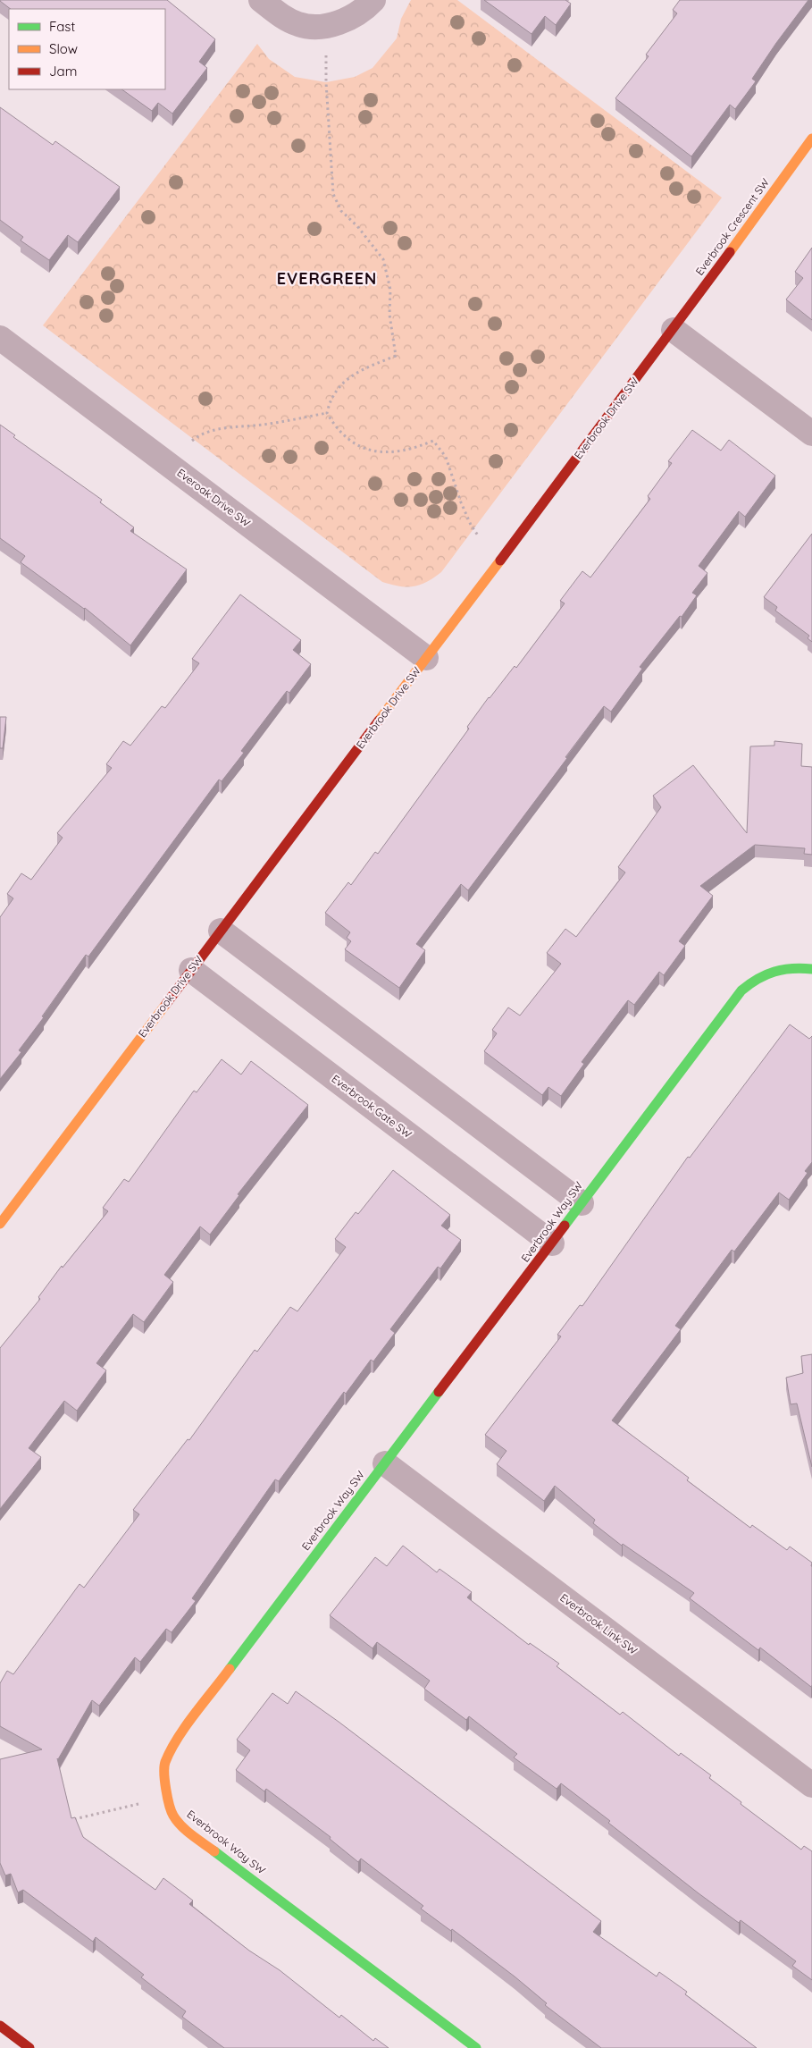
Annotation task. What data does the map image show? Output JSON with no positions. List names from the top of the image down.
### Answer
{
  "streets": {
    "street": [
      "Everbrook Crescent SW",
      "Everbrook Drive SW",
      "Everoak Drive SW",
      "Everbrook Gate SW",
      "Everbrook Way SW",
      "Everbrook Link SW"
    ]
  },
  "crossings": [
    ["Everbrook Crescent SW", "Everbrook Drive SW"],
    ["Everbrook Drive SW", "Everoak Drive SW"],
    ["Everbrook Drive SW", "Everbrook Gate SW"],
    ["Everbrook Gate SW", "Everbrook Way SW"],
    ["Everbrook Way SW", "Everbrook Link SW"]
  ],
  "districts": ["EVERGREEN"],
  "legend": ["Fast", "Slow", "Jam"]
}
